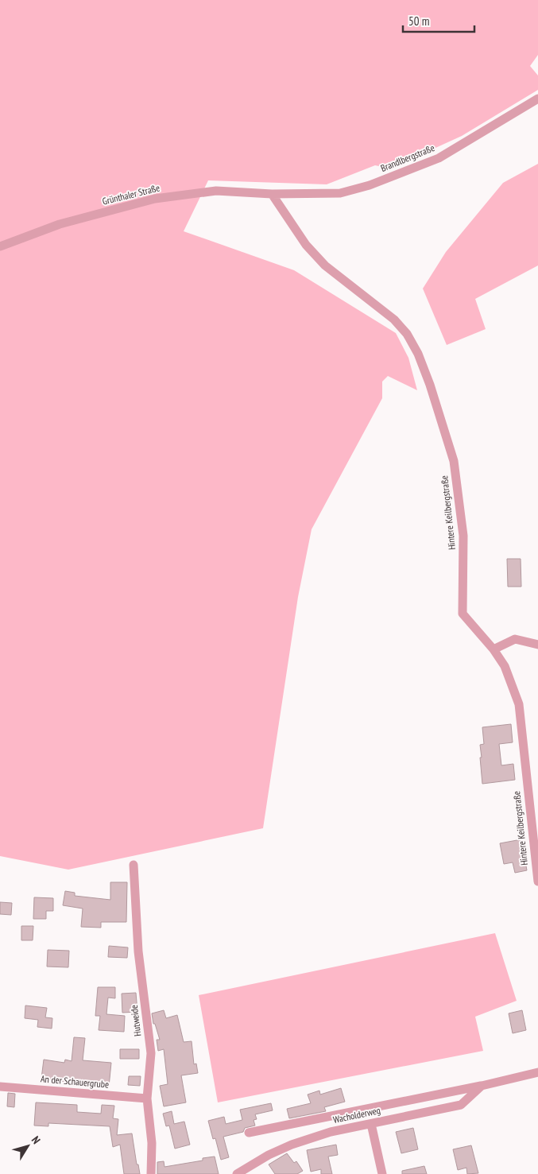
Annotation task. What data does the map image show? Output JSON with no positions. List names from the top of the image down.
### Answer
{
  "streets": {
    "street": [
      "Brandlbergstraße",
      "Grünthaler Straße",
      "Hintere Keilbergstraße",
      "Hutweide",
      "An der Schauergrube",
      "Wacholderweg"
    ]
  },
  "crossings": [
    ["Brandlbergstraße", "Grünthaler Straße"],
    ["Brandlbergstraße", "Hintere Keilbergstraße"],
    ["Grünthaler Straße", "Hintere Keilbergstraße"],
    ["Hutweide", "An der Schauergrube"]
  ],
  "scale_bar": "50 m",
  "north": "top right"
}
